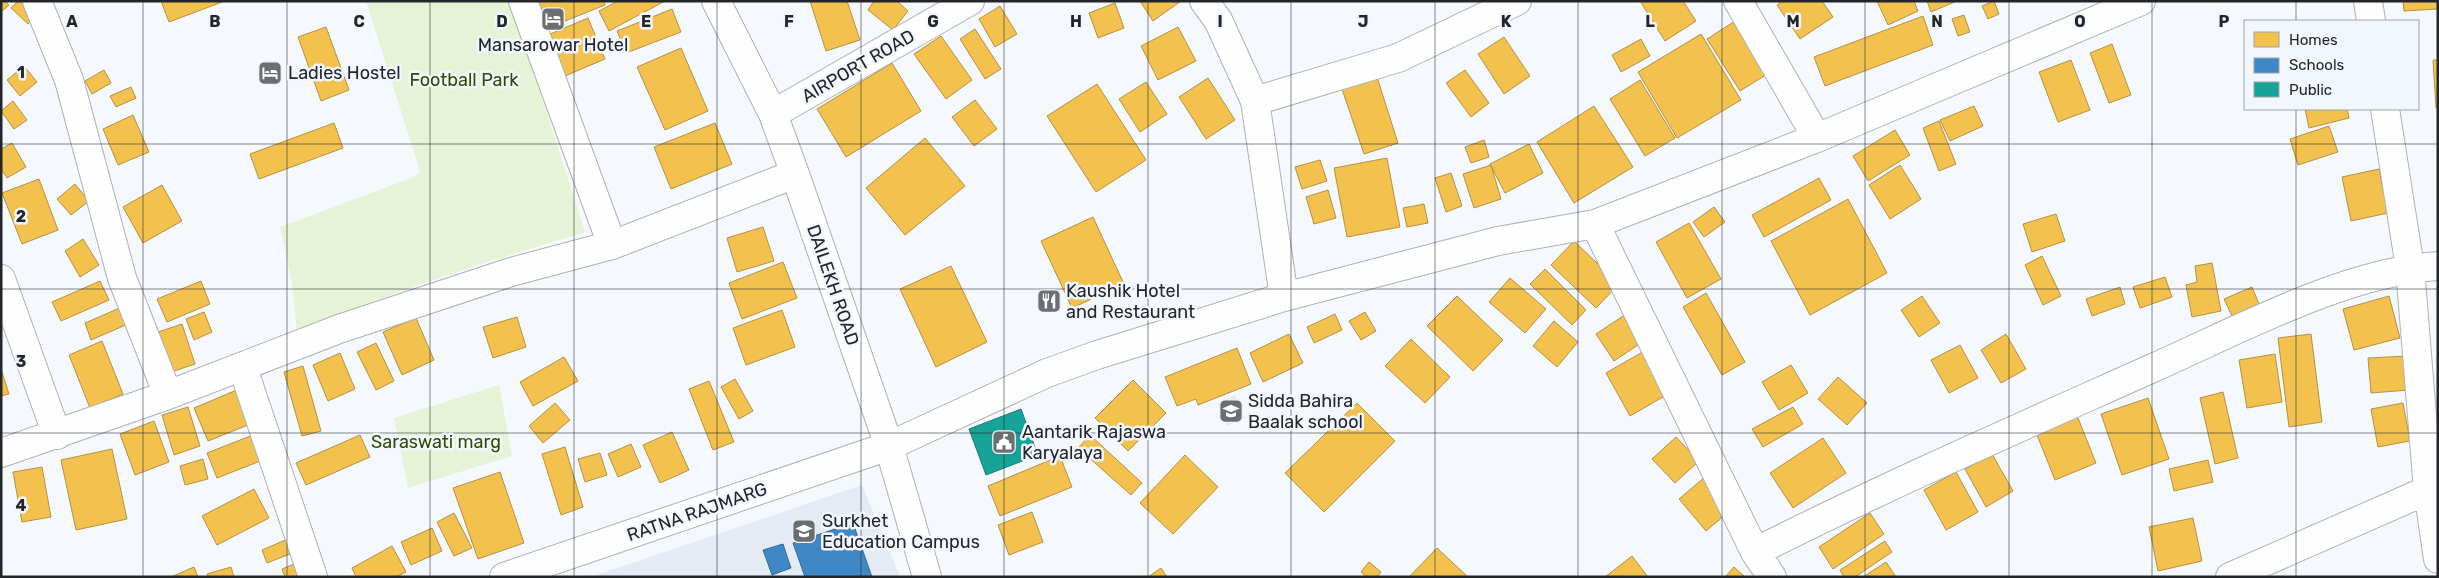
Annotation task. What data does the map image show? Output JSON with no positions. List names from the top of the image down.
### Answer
{
  "streets": {
    "street": ["AIRPORT ROAD", "DAILEKH ROAD", "RATNA RAJMARG"]
  },
  "crossings": [
    ["AIRPORT ROAD", "DAILEKH ROAD"],
    ["DAILEKH ROAD", "RATNA RAJMARG"]
  ],
  "parks": ["Football Park", "Saraswati marg"],
  "places": {
    "hotel": ["Mansarowar Hotel", "Ladies Hostel"],
    "restaurant": ["Kaushik Hotel and Restaurant"],
    "school or university": ["Sidda Bahira Baalak school", "Surkhet Education Campus"],
    "public building": ["Aantarik Rajaswa Karyalaya"]
  },
  "legend": ["Homes", "Schools", "Public"],
  "grid": {
    "columns": [
      "A",
      "B",
      "C",
      "D",
      "E",
      "F",
      "G",
      "H",
      "I",
      "J",
      "K",
      "L",
      "M",
      "N",
      "O",
      "P"
    ],
    "rows": [
      "1",
      "2",
      "3",
      "4"
    ]
  }
}
